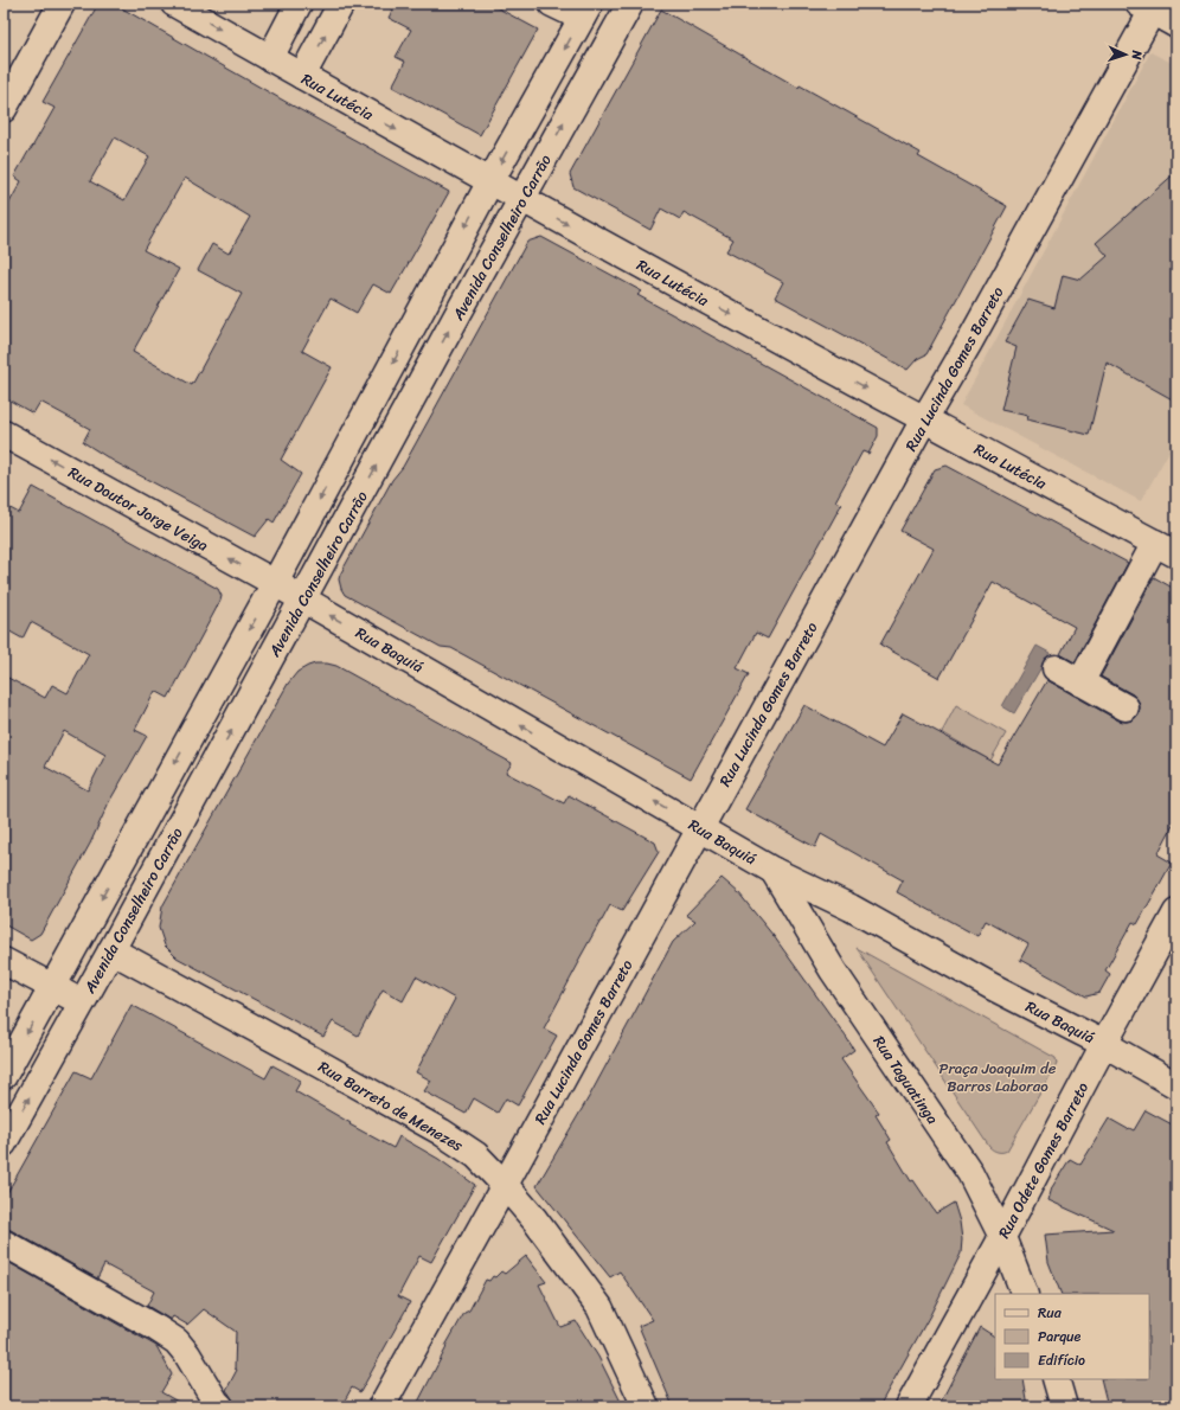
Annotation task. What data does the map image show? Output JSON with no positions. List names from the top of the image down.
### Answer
{
  "streets": {
    "street": [
      "Rua Lutécia",
      "Avenida Conselheiro Carrão",
      "Rua Lucinda Gomes Barreto",
      "Rua Doutor Jorge Veiga",
      "Rua Baquiá",
      "Rua Taguatinga",
      "Rua Barreto de Menezes",
      "Rua Odete Gomes Barreto"
    ]
  },
  "crossings": [
    ["Rua Lutécia", "Avenida Conselheiro Carrão"],
    ["Rua Lutécia", "Rua Lucinda Gomes Barreto"],
    ["Avenida Conselheiro Carrão", "Rua Doutor Jorge Veiga"],
    ["Avenida Conselheiro Carrão", "Rua Baquiá"],
    ["Avenida Conselheiro Carrão", "Rua Barreto de Menezes"],
    ["Rua Lucinda Gomes Barreto", "Rua Baquiá"],
    ["Rua Lucinda Gomes Barreto", "Rua Barreto de Menezes"],
    ["Rua Doutor Jorge Veiga", "Rua Baquiá"],
    ["Rua Baquiá", "Rua Taguatinga"],
    ["Rua Baquiá", "Rua Odete Gomes Barreto"],
    ["Rua Taguatinga", "Rua Odete Gomes Barreto"]
  ],
  "one_way": ["Rua Lutécia", "Rua Doutor Jorge Veiga", "Rua Baquiá"],
  "parks": ["Praça Joaquim de Barros Laborao"],
  "legend": ["Rua", "Parque", "Edifício"],
  "north": "right"
}
